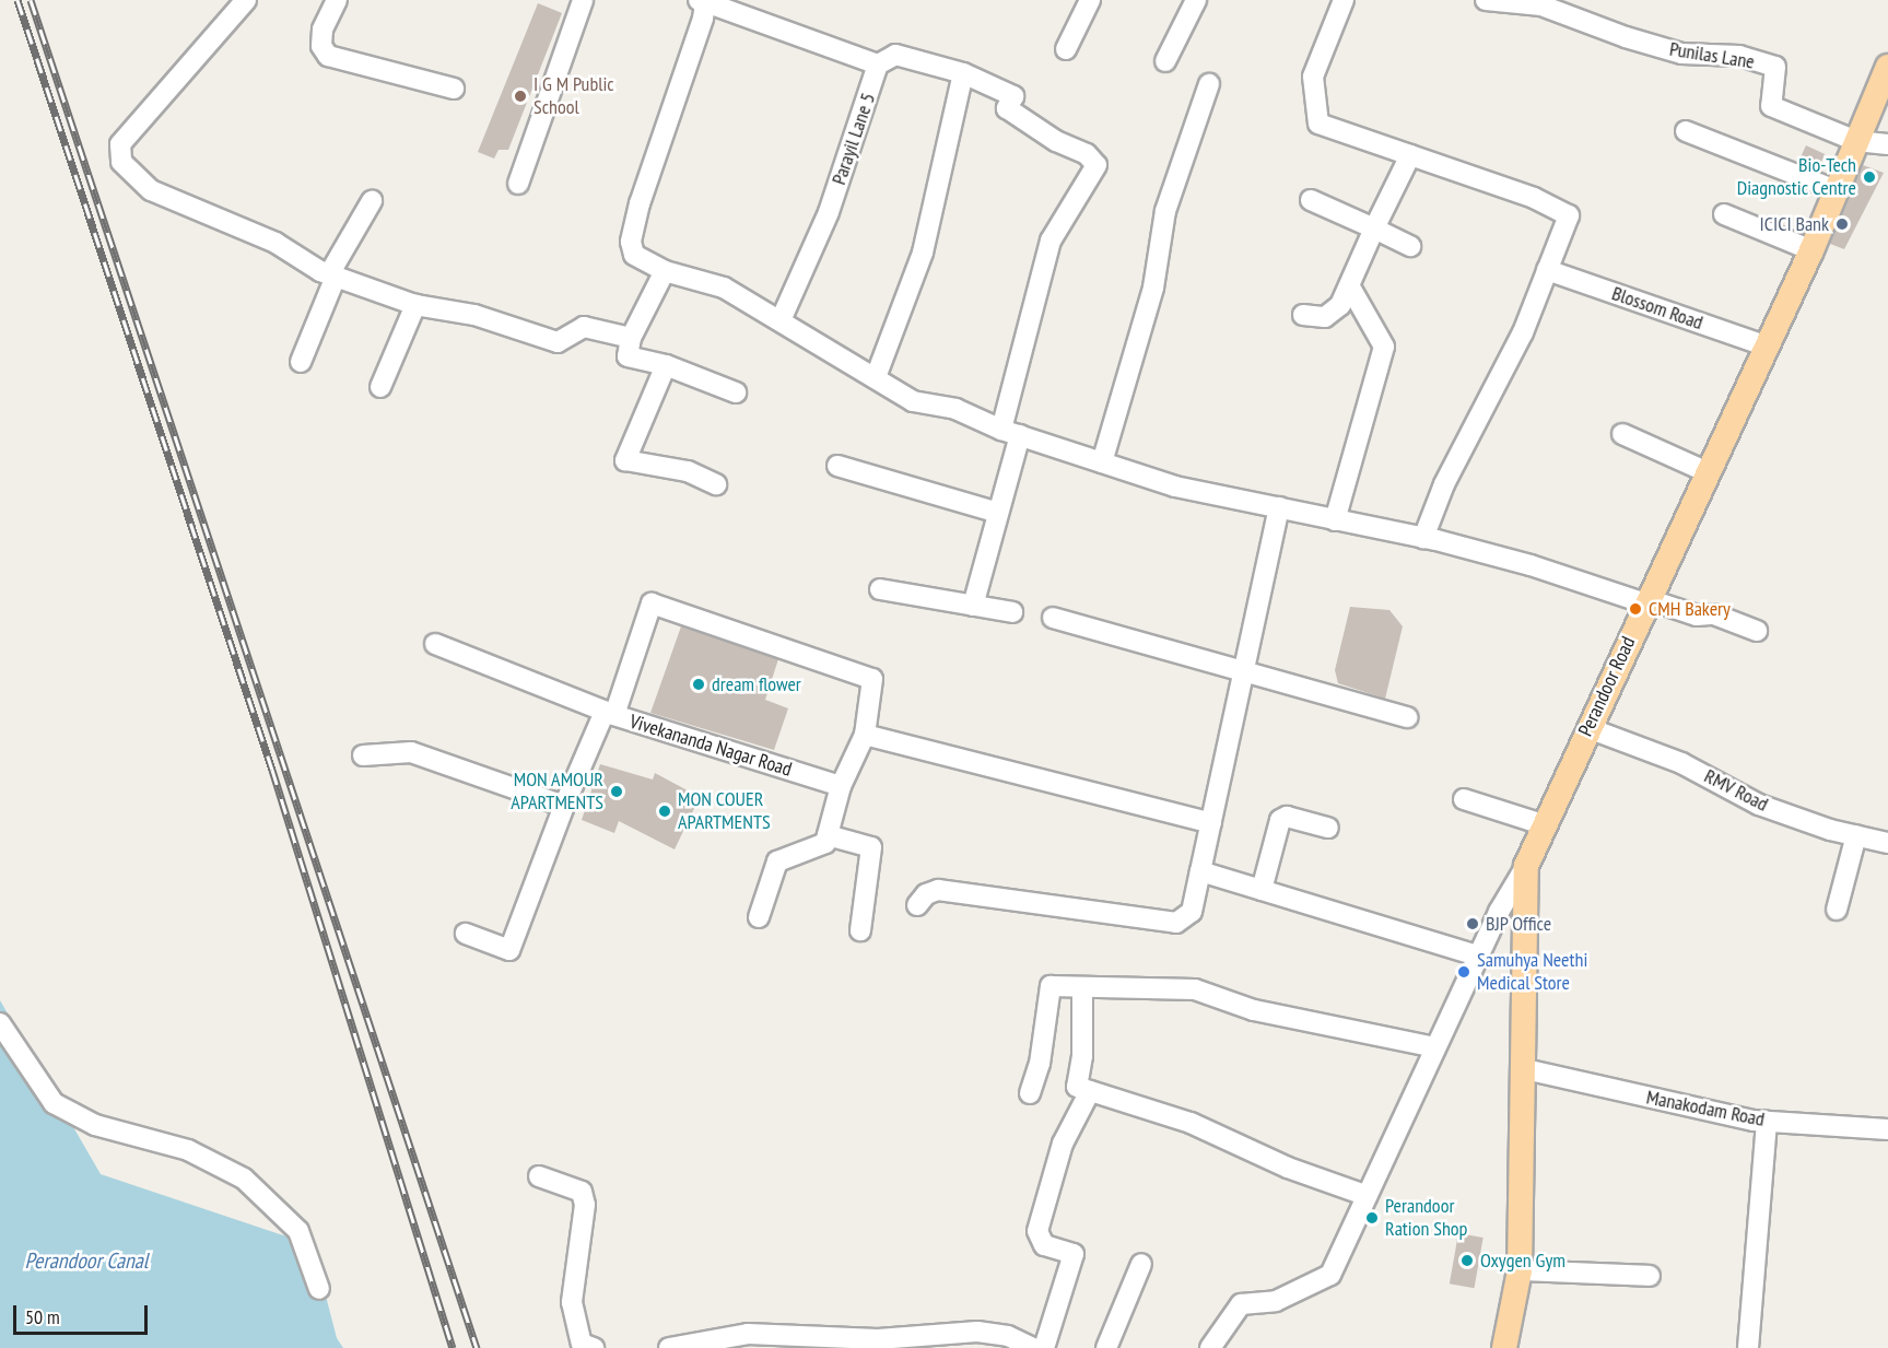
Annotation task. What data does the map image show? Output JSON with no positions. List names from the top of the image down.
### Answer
{
  "streets": {
    "main road": ["Perandoor Road"],
    "street": [
      "Punilas Lane",
      "Parayil Lane 5",
      "Blossom Road",
      "Vivekananda Nagar Road",
      "RMV Road",
      "Manakodam Road"
    ]
  },
  "crossings": [
    ["Punilas Lane", "Perandoor Road"],
    ["Blossom Road", "Perandoor Road"],
    ["Perandoor Road", "RMV Road"],
    ["Perandoor Road", "Manakodam Road"]
  ],
  "water": ["Perandoor Canal"],
  "places": [
    "I G M Public School",
    "Bio-Tech Diagnostic Centre",
    "ICICI Bank",
    "CMH Bakery",
    "dream flower",
    "MON AMOUR APARTMENTS",
    "MON COUER APARTMENTS",
    "BJP Office",
    "Samuhya Neethi Medical Store",
    "Perandoor Ration Shop",
    "Oxygen Gym"
  ],
  "scale_bar": "50 m"
}
